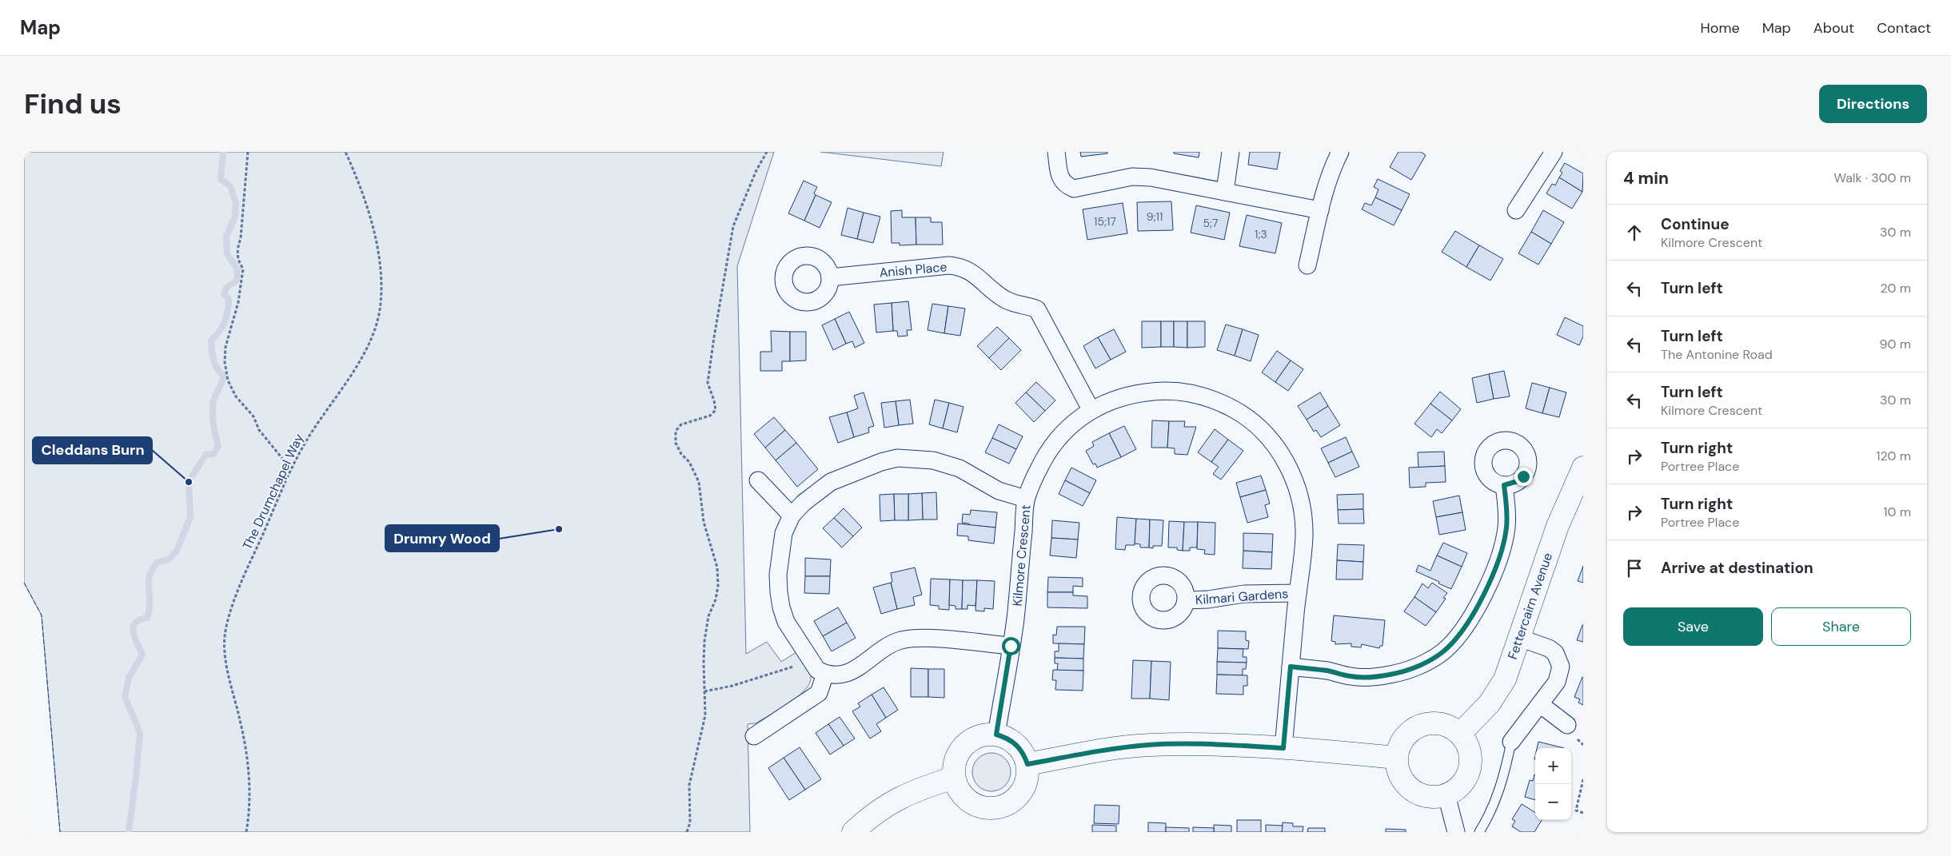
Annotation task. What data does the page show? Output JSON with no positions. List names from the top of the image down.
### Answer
{
  "streets": {
    "street": [
      "Anish Place",
      "Kilmore Crescent",
      "Kilmari Gardens",
      "Fettercairn Avenue"
    ],
    "path": ["The Drumchapel Way"]
  },
  "crossings": [
    ["Anish Place", "Kilmore Crescent"],
    ["Kilmore Crescent", "Kilmari Gardens"]
  ],
  "places": ["Cleddans Burn", "Drumry Wood"],
  "house_numbers": [
    "9;11",
    "15;17",
    "5;7",
    "1;3"
  ],
  "page": {
    "header": "Map",
    "nav": [
      "Home",
      "Map",
      "About",
      "Contact"
    ],
    "buttons": [
      "Directions",
      ["Save", "Share"]
    ],
    "title": "Find us",
    "heading": ["4 min", "Walk · 300 m"],
    "list": [
      ["Continue", "Kilmore Crescent", "30 m"],
      ["Turn left", "20 m"],
      ["Turn left", "The Antonine Road", "90 m"],
      ["Turn left", "Kilmore Crescent", "30 m"],
      ["Turn right", "Portree Place", "120 m"],
      ["Turn right", "Portree Place", "10 m"],
      "Arrive at destination"
    ],
    "map_buttons": ["+", "−"]
  }
}
